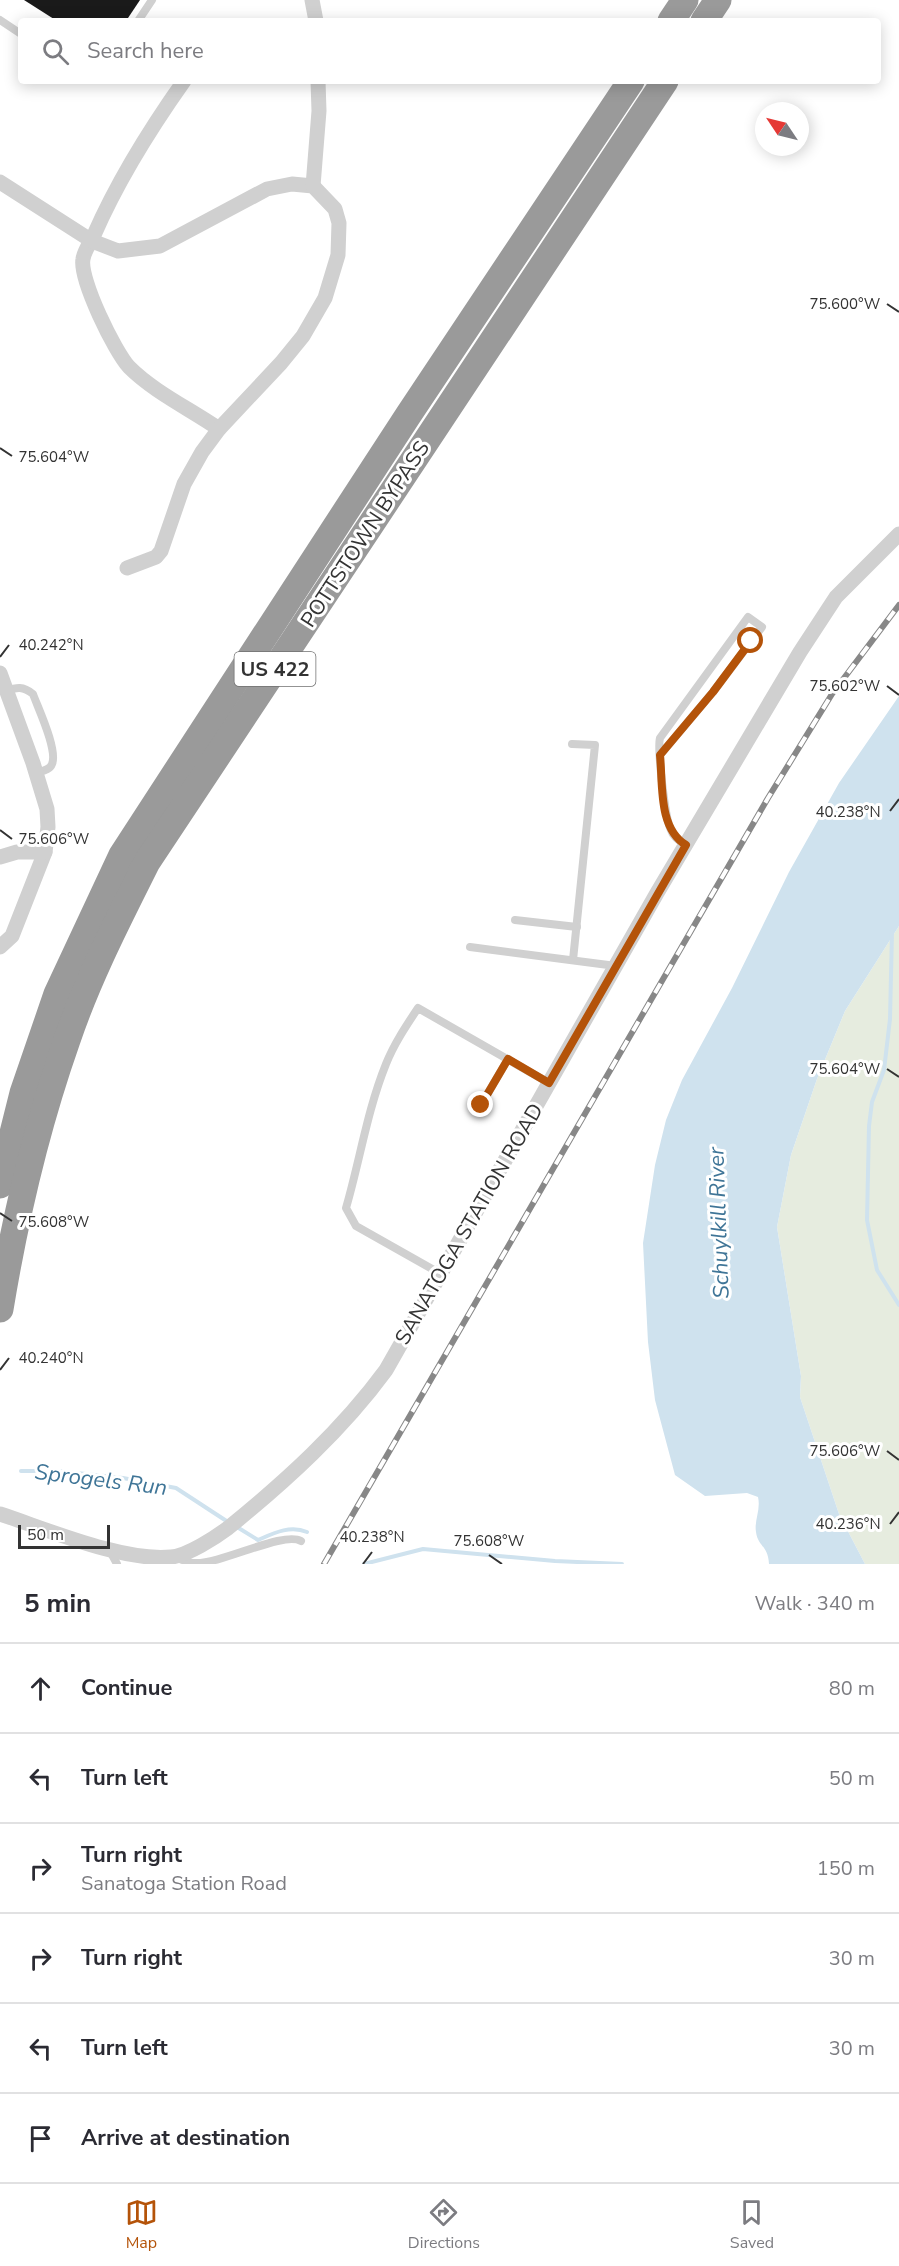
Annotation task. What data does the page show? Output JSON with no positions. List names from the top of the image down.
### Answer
{
  "streets": {
    "highway": ["POTTSTOWN BYPASS", "US 422"],
    "street": ["SANATOGA STATION ROAD"]
  },
  "water": ["Schuylkill River", "Sprogels Run"],
  "scale_bar": "50 m",
  "north": "top left",
  "page": {
    "search": "Search here",
    "scale": "50 m",
    "heading": ["5 min", "Walk · 340 m"],
    "list": [
      ["Continue", "80 m"],
      ["Turn left", "50 m"],
      ["Turn right", "Sanatoga Station Road", "150 m"],
      ["Turn right", "30 m"],
      ["Turn left", "30 m"],
      "Arrive at destination"
    ],
    "nav": ["Map", "Directions", "Saved"]
  },
  "coordinates": [
    "75.600°W",
    "75.604°W",
    "40.242°N",
    "75.602°W",
    "40.238°N",
    "75.606°W",
    "75.608°W",
    "40.240°N",
    "40.236°N"
  ]
}
